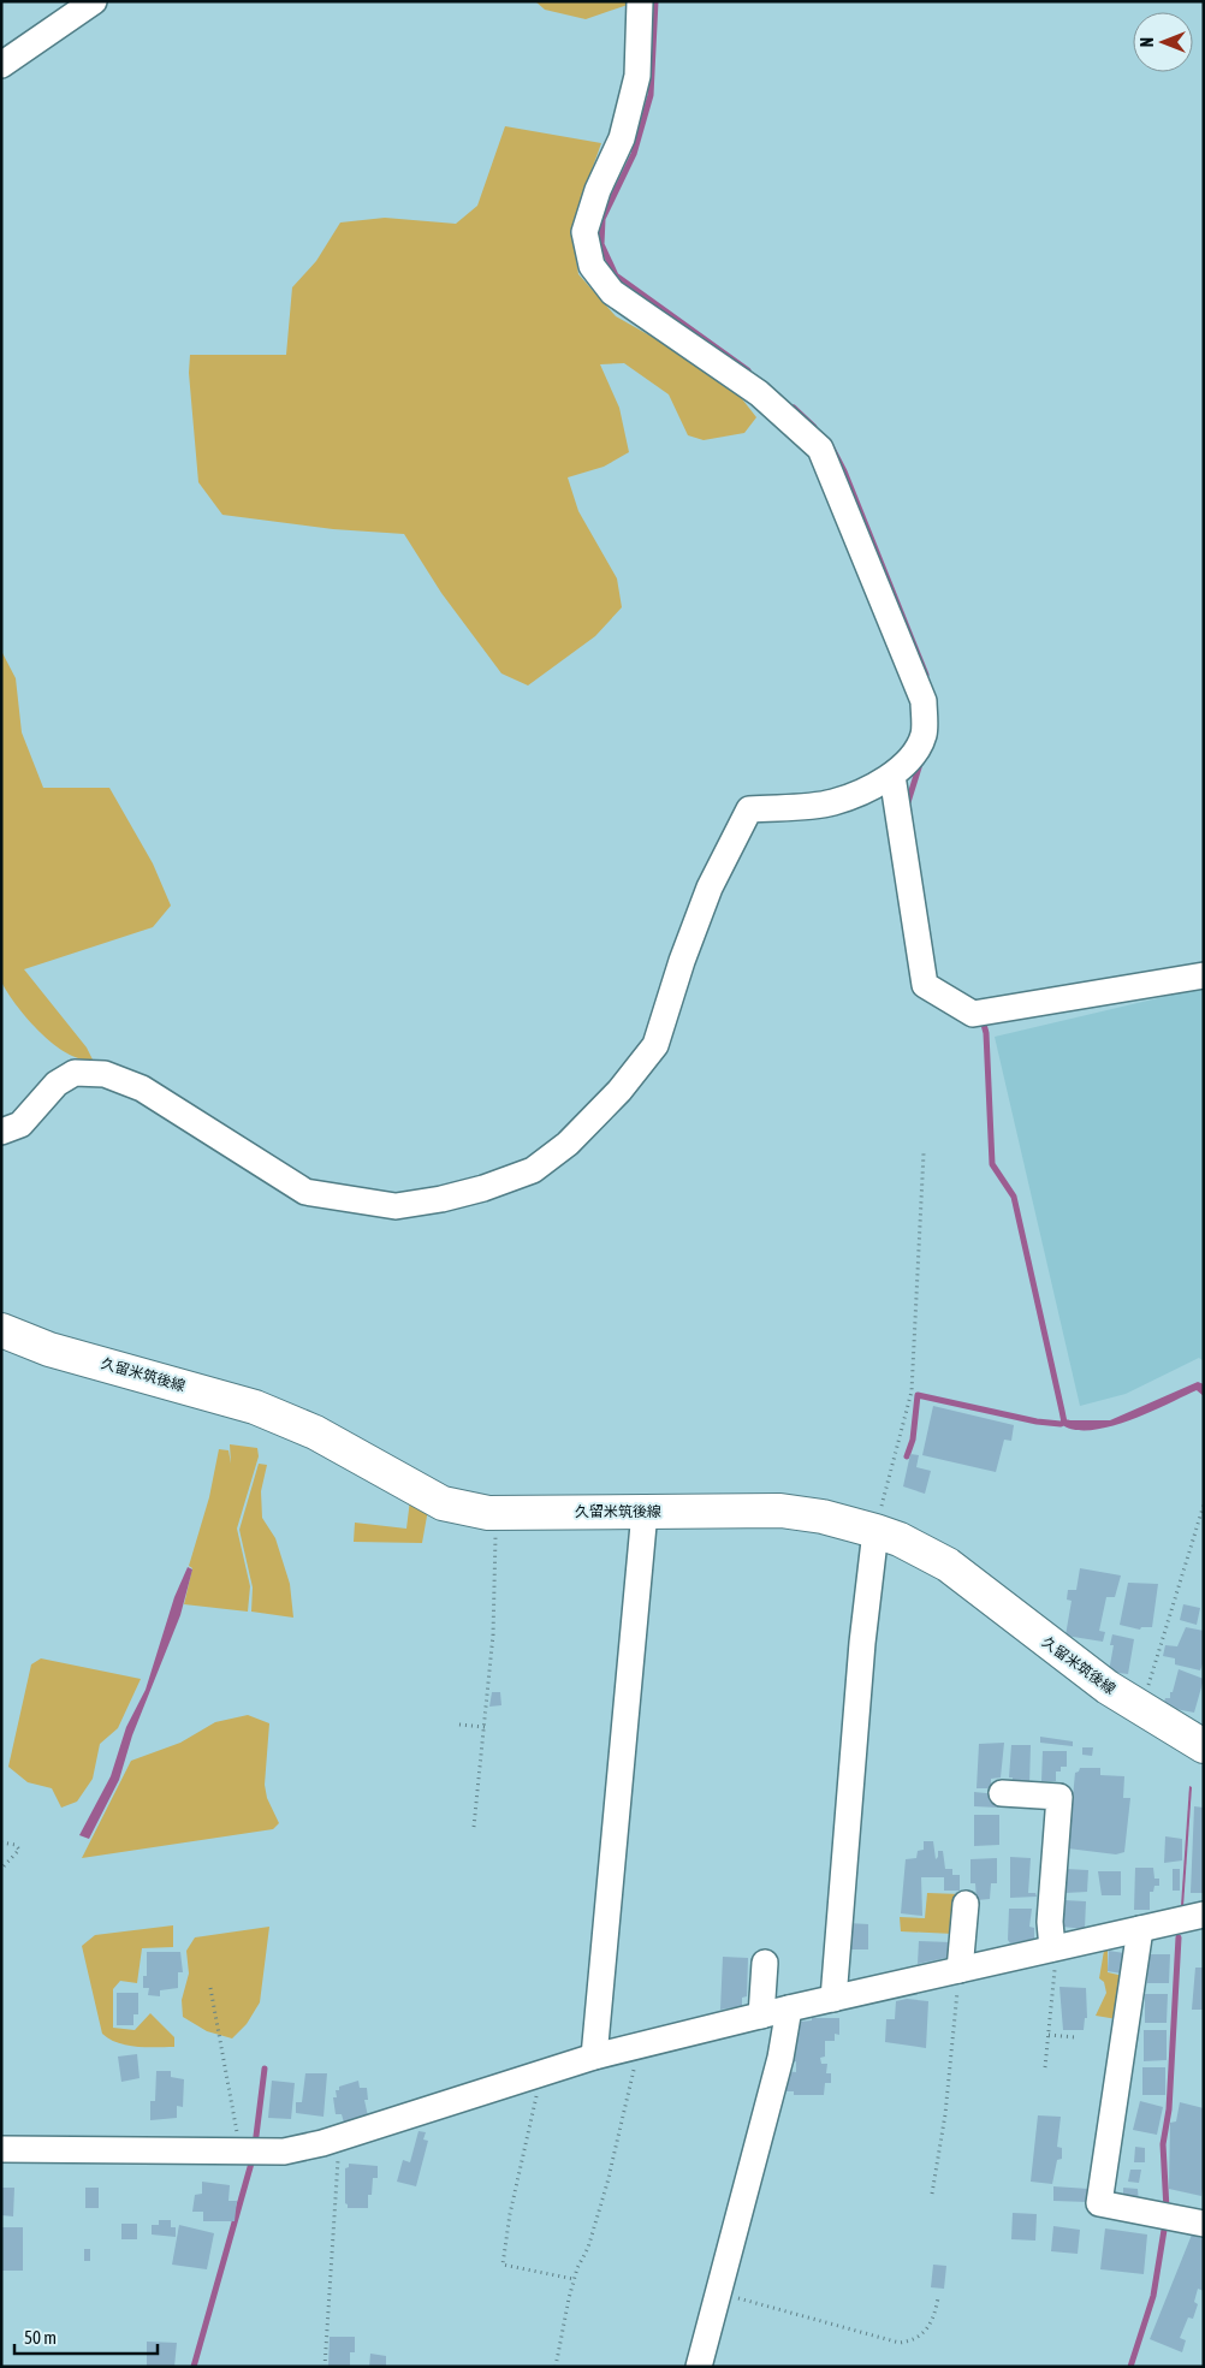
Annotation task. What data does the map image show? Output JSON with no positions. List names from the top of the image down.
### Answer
{
  "streets": {
    "main road": ["久留米筑後線"]
  },
  "scale_bar": "50 m",
  "north": "left"
}
